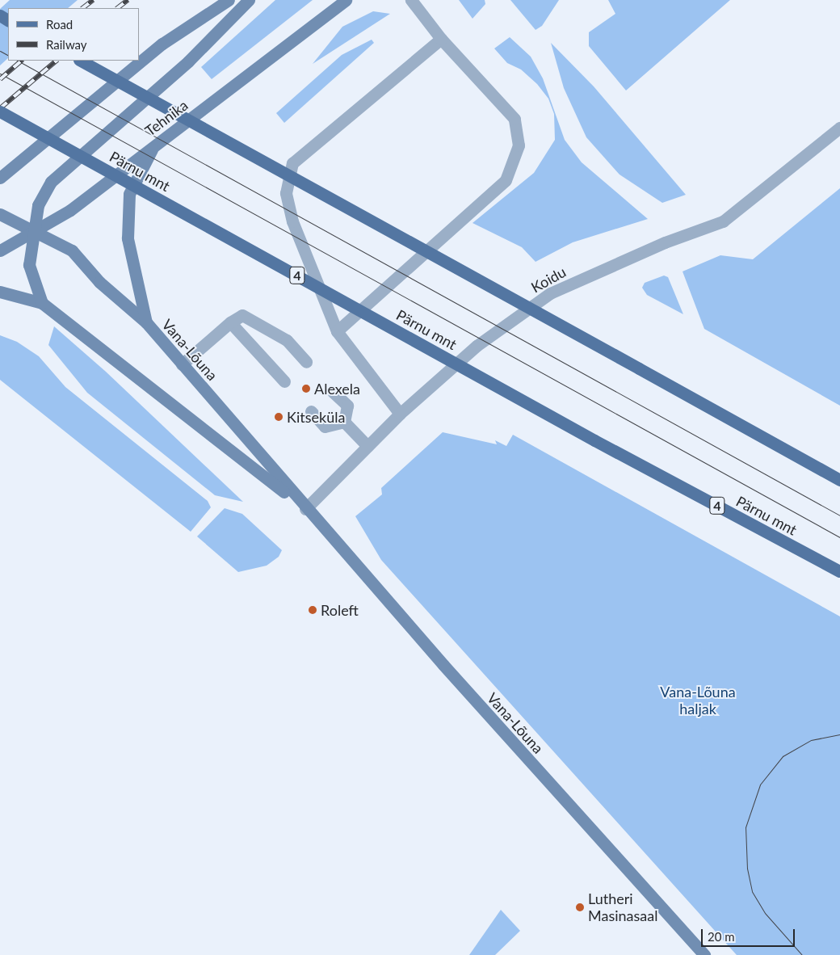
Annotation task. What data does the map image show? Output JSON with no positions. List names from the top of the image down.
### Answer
{
  "streets": {
    "main road": ["Pärnu mnt", "4"],
    "street": ["Tehnika", "Koidu", "Vana-Lõuna"]
  },
  "crossings": [
    ["Tehnika", "Vana-Lõuna"],
    ["Koidu", "Vana-Lõuna"]
  ],
  "parks": ["Vana-Lõuna haljak"],
  "places": [
    "Alexela",
    "Kitseküla",
    "Roleft",
    "Lutheri Masinasaal"
  ],
  "legend": ["Road", "Railway"],
  "scale_bar": "20 m"
}
